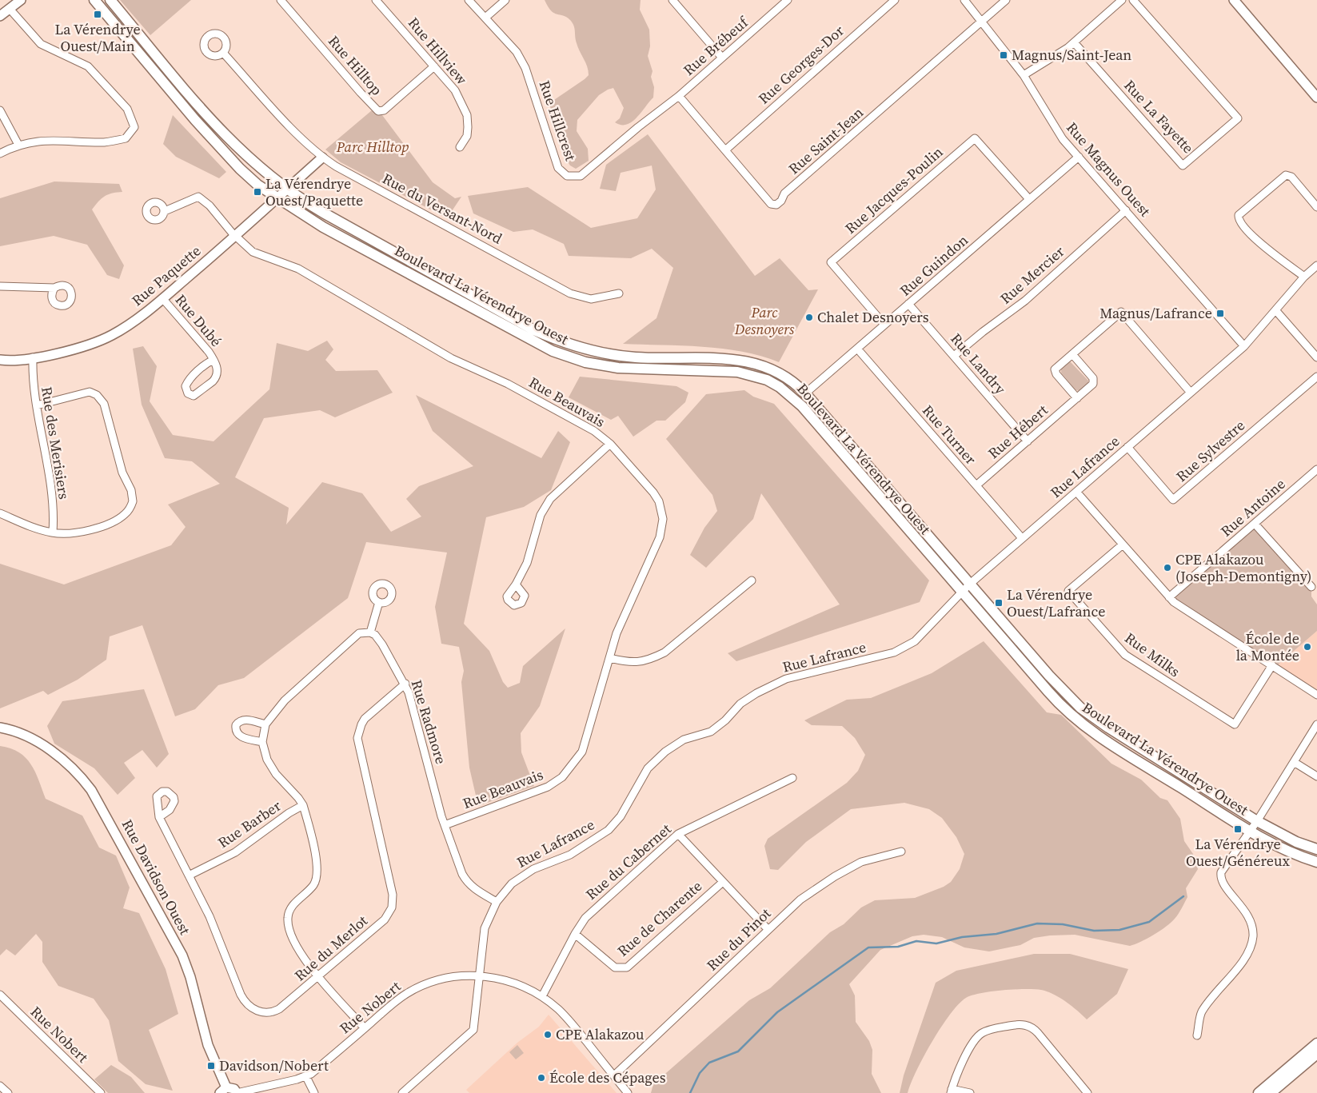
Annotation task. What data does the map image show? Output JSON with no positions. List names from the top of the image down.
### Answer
{
  "streets": {
    "main road": ["Boulevard La Vérendrye Ouest"],
    "street": [
      "Rue Brébeuf",
      "Rue Hillview",
      "Rue Georges-Dor",
      "Rue Hilltop",
      "Rue La Fayette",
      "Rue Hillcrest",
      "Rue Saint-Jean",
      "Rue Magnus Ouest",
      "Rue Jacques-Poulin",
      "Rue du Versant-Nord",
      "Rue Guindon",
      "Rue Mercier",
      "Rue Paquette",
      "Rue Dubé",
      "Rue Landry",
      "Rue Beauvais",
      "Rue Hébert",
      "Rue Turner",
      "Rue des Merisiers",
      "Rue Sylvestre",
      "Rue Lafrance",
      "Rue Antoine",
      "Rue Milks",
      "Rue Radmore",
      "Rue Barber",
      "Rue du Cabernet",
      "Rue Davidson Ouest",
      "Rue de Charente",
      "Rue du Pinot",
      "Rue du Merlot",
      "Rue Nobert"
    ]
  },
  "crossings": [
    ["Rue Brébeuf", "Rue Hillcrest"],
    ["Rue Brébeuf", "Rue Saint-Jean"],
    ["Rue Hillview", "Rue Hilltop"],
    ["Rue Georges-Dor", "Rue Saint-Jean"],
    ["Rue Hillcrest", "Rue Saint-Jean"],
    ["Rue Saint-Jean", "Rue Magnus Ouest"],
    ["Rue Magnus Ouest", "Rue Guindon"],
    ["Rue Magnus Ouest", "Rue Mercier"],
    ["Rue Magnus Ouest", "Rue Lafrance"],
    ["Rue Jacques-Poulin", "Rue Guindon"],
    ["Rue du Versant-Nord", "Rue Paquette"],
    ["Rue Guindon", "Boulevard La Vérendrye Ouest"],
    ["Rue Guindon", "Rue Landry"],
    ["Rue Guindon", "Rue Turner"],
    ["Rue Mercier", "Rue Landry"],
    ["Rue Paquette", "Boulevard La Vérendrye Ouest"],
    ["Rue Paquette", "Rue Dubé"],
    ["Rue Paquette", "Rue Beauvais"],
    ["Rue Paquette", "Rue des Merisiers"],
    ["Boulevard La Vérendrye Ouest", "Rue Lafrance"],
    ["Rue Landry", "Rue Hébert"],
    ["Rue Beauvais", "Rue Radmore"],
    ["Rue Hébert", "Rue Turner"],
    ["Rue Turner", "Rue Lafrance"],
    ["Rue Sylvestre", "Rue Lafrance"],
    ["Rue Lafrance", "Rue Radmore"],
    ["Rue Lafrance", "Rue Nobert"],
    ["Rue Radmore", "Rue du Merlot"],
    ["Rue Barber", "Rue du Merlot"],
    ["Rue du Cabernet", "Rue de Charente"],
    ["Rue du Cabernet", "Rue Nobert"],
    ["Rue Davidson Ouest", "Rue Nobert"],
    ["Rue du Pinot", "Rue Nobert"]
  ],
  "parks": ["Parc Hilltop", "Parc Desnoyers"],
  "places": {
    "transit": [
      "La Vérendrye Ouest/Main",
      "Magnus/Saint-Jean",
      "La Vérendrye Ouest/Paquette",
      "Magnus/Lafrance",
      "La Vérendrye Ouest/Lafrance",
      "La Vérendrye Ouest/Généreux",
      "Davidson/Nobert"
    ],
    "other": [
      "Chalet Desnoyers",
      "CPE Alakazou (Joseph-Demontigny)",
      "École de la Montée",
      "CPE Alakazou",
      "École des Cépages"
    ]
  }
}
